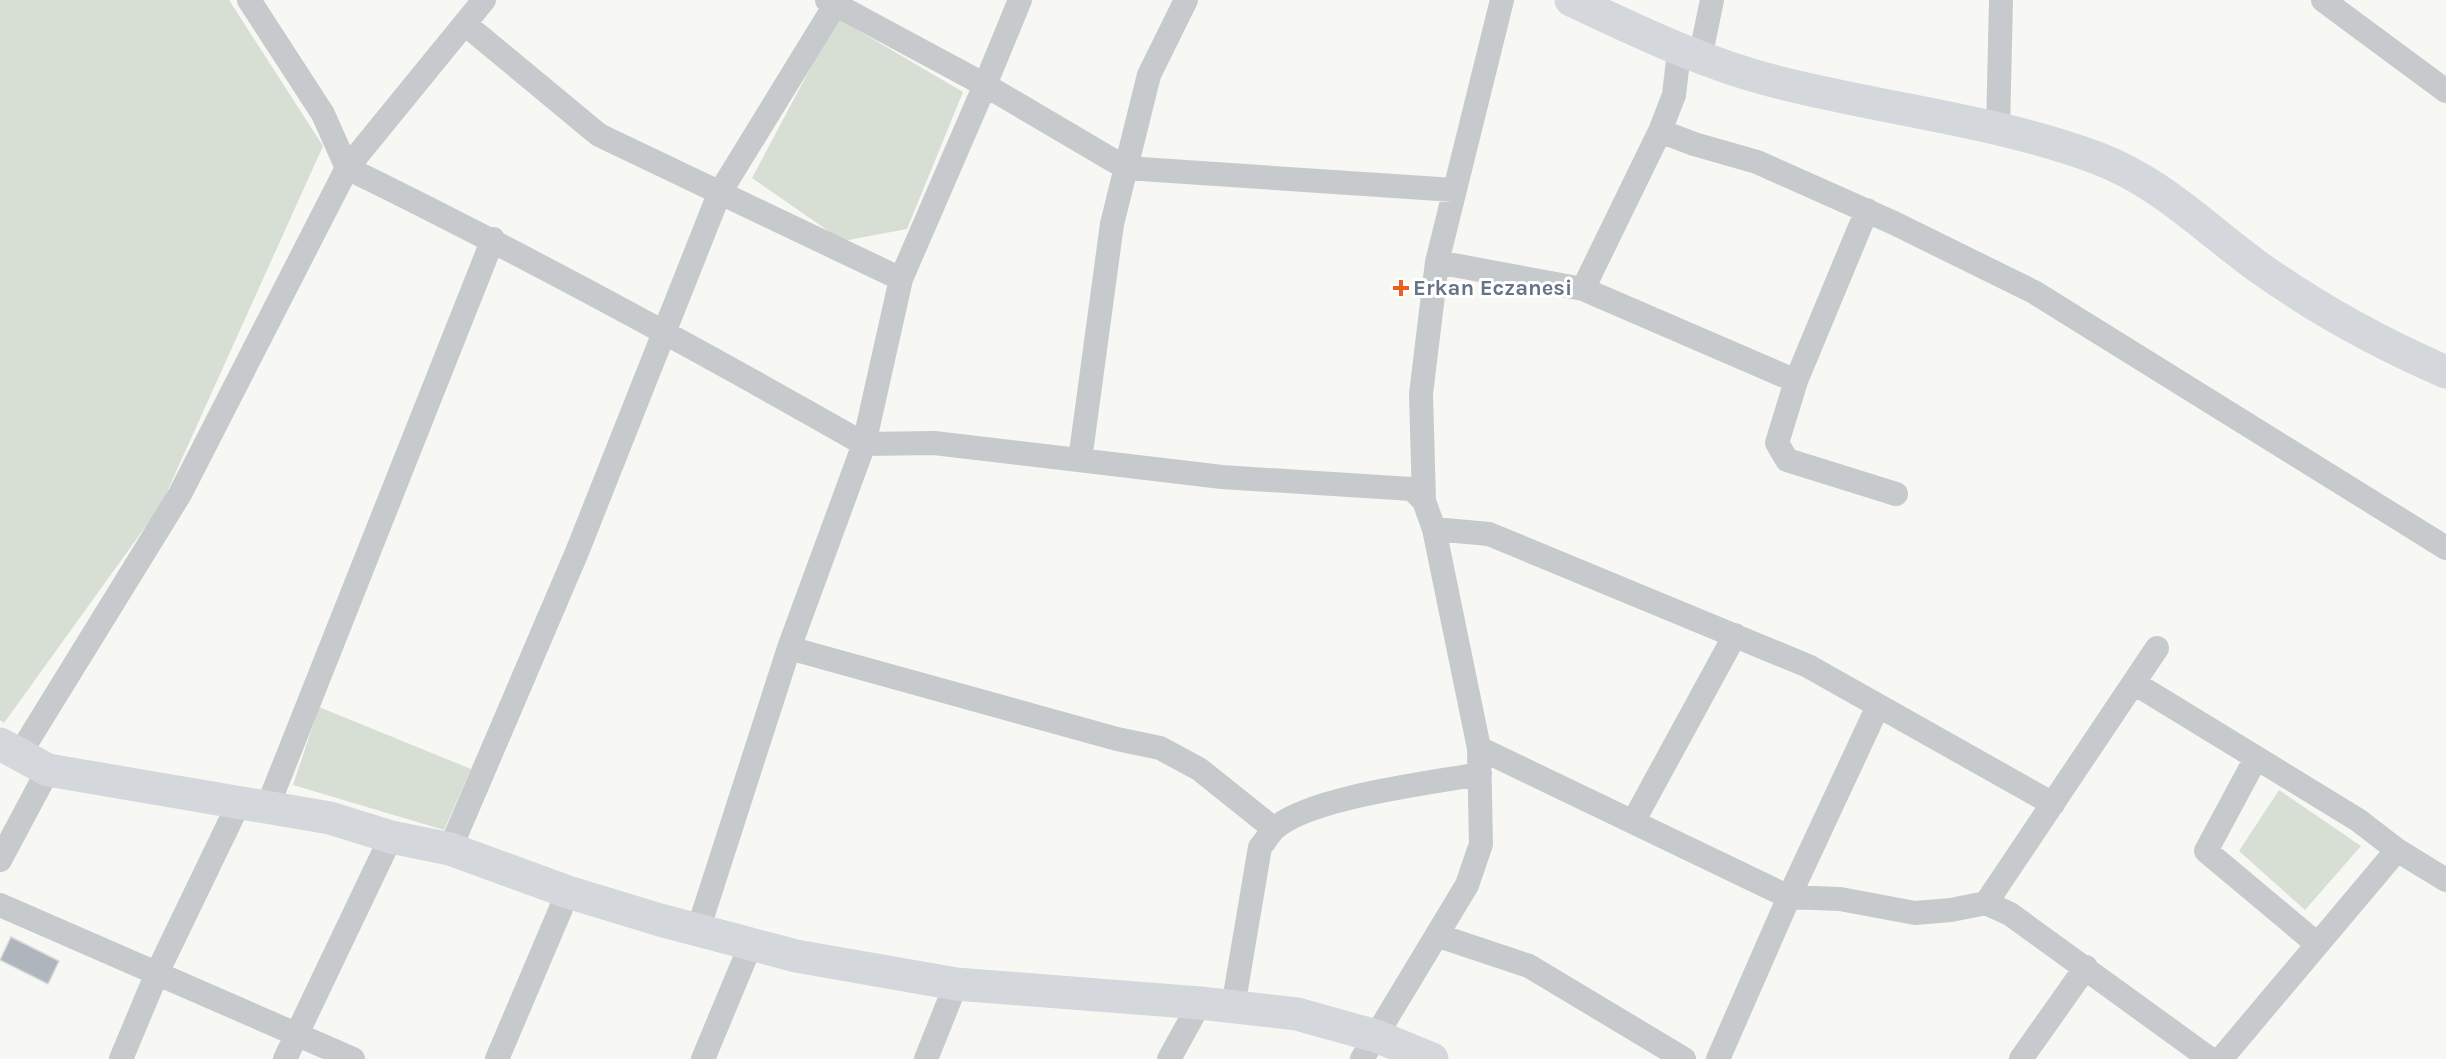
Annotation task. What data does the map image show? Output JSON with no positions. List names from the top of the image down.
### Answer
{
  "places": {
    "health": ["Erkan Eczanesi"]
  }
}
